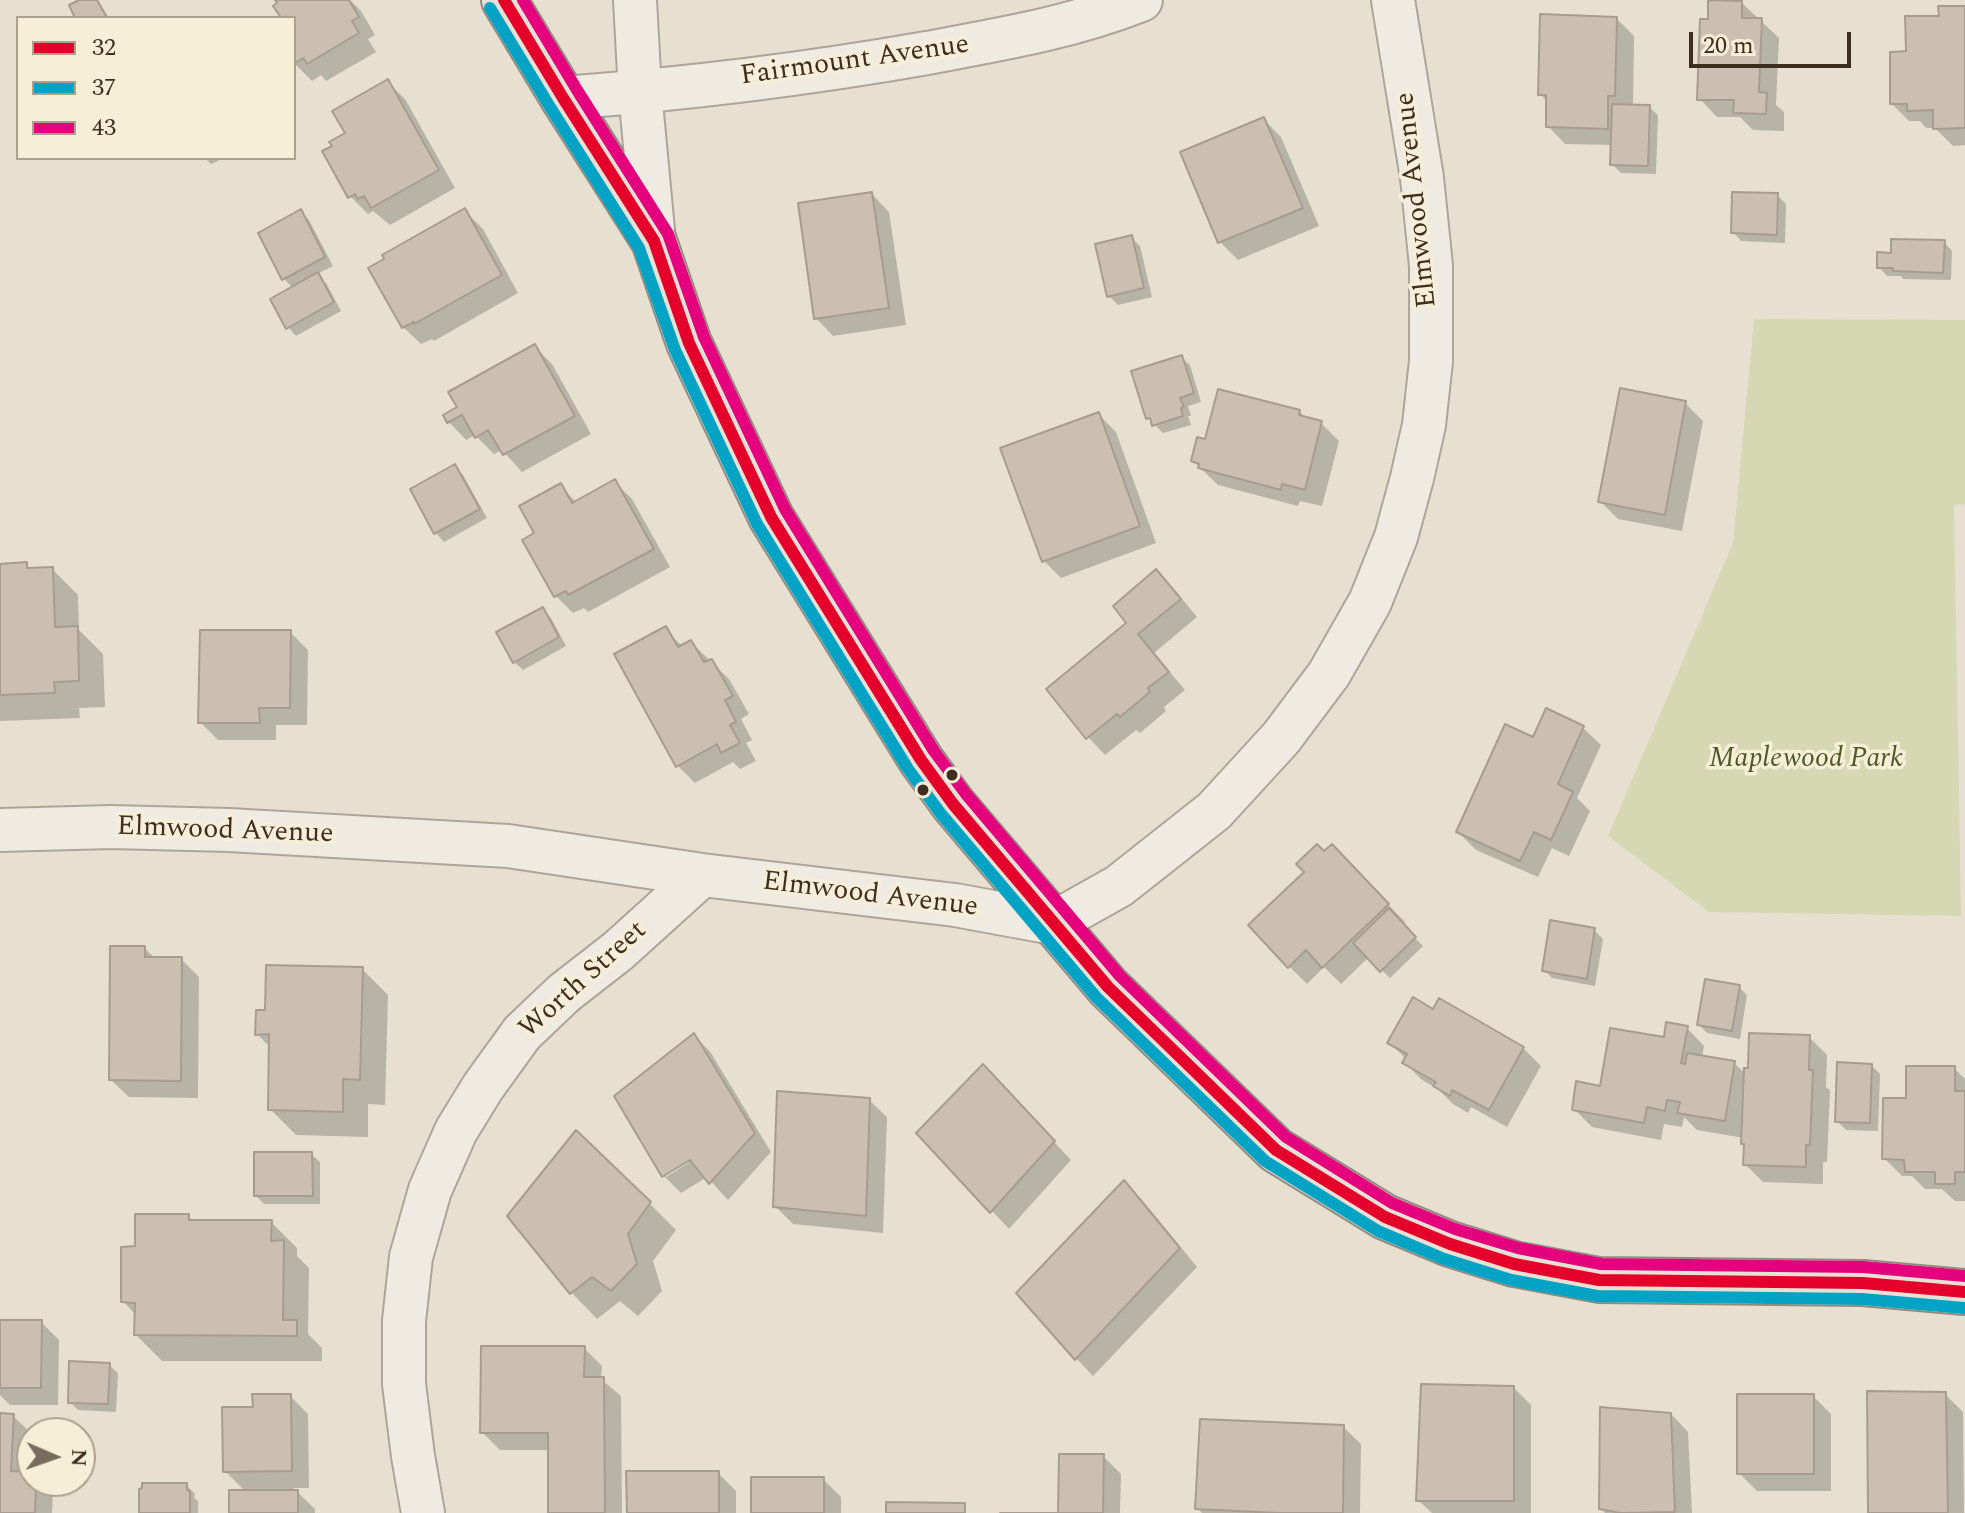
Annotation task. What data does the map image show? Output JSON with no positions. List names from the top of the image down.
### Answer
{
  "streets": {
    "street": ["Fairmount Avenue", "Elmwood Avenue", "Worth Street"]
  },
  "crossings": [
    ["Elmwood Avenue", "Worth Street"]
  ],
  "parks": ["Maplewood Park"],
  "lines": ["transit line 32", "transit line 43", "transit line 37"],
  "legend": ["32", "37", "43"],
  "scale_bar": "20 m",
  "north": "right"
}
